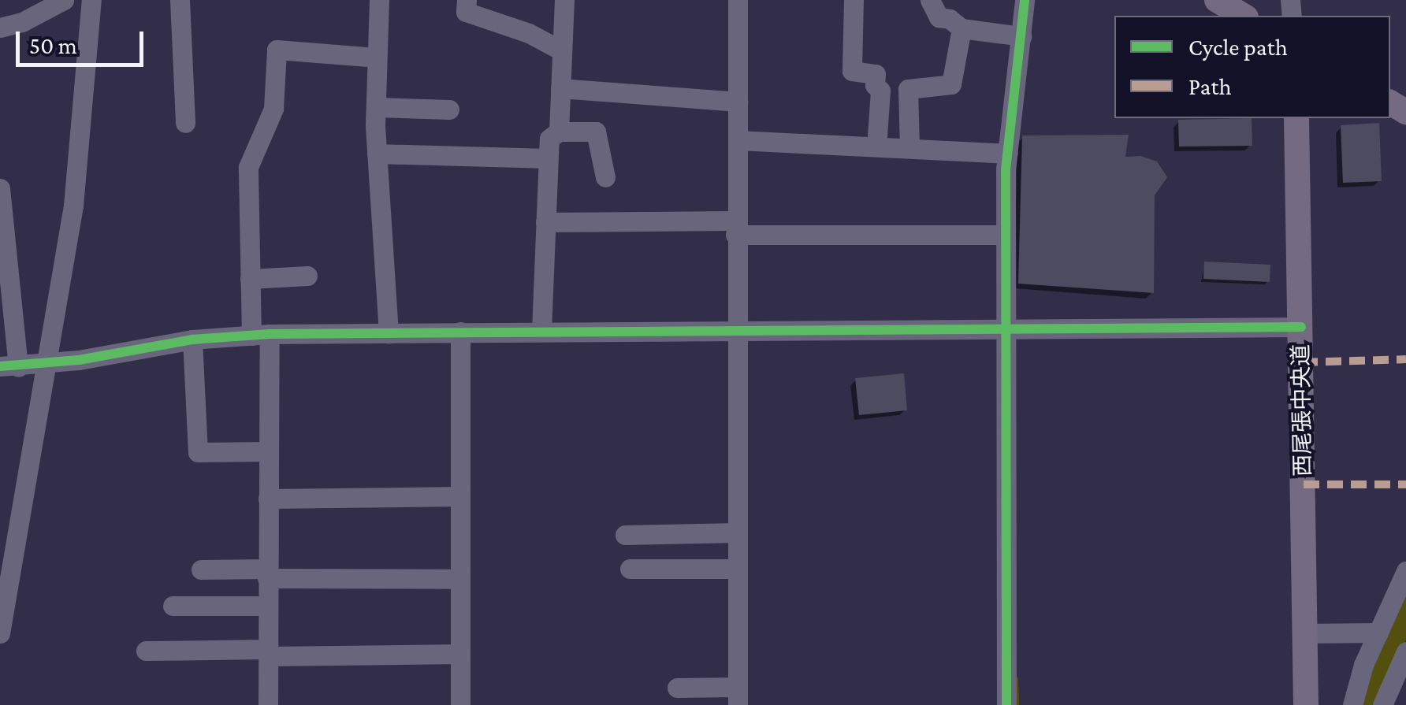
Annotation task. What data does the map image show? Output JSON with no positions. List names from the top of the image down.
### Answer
{
  "streets": {
    "main road": ["西尾張中央道"]
  },
  "legend": ["Cycle path", "Path"],
  "scale_bar": "50 m"
}
